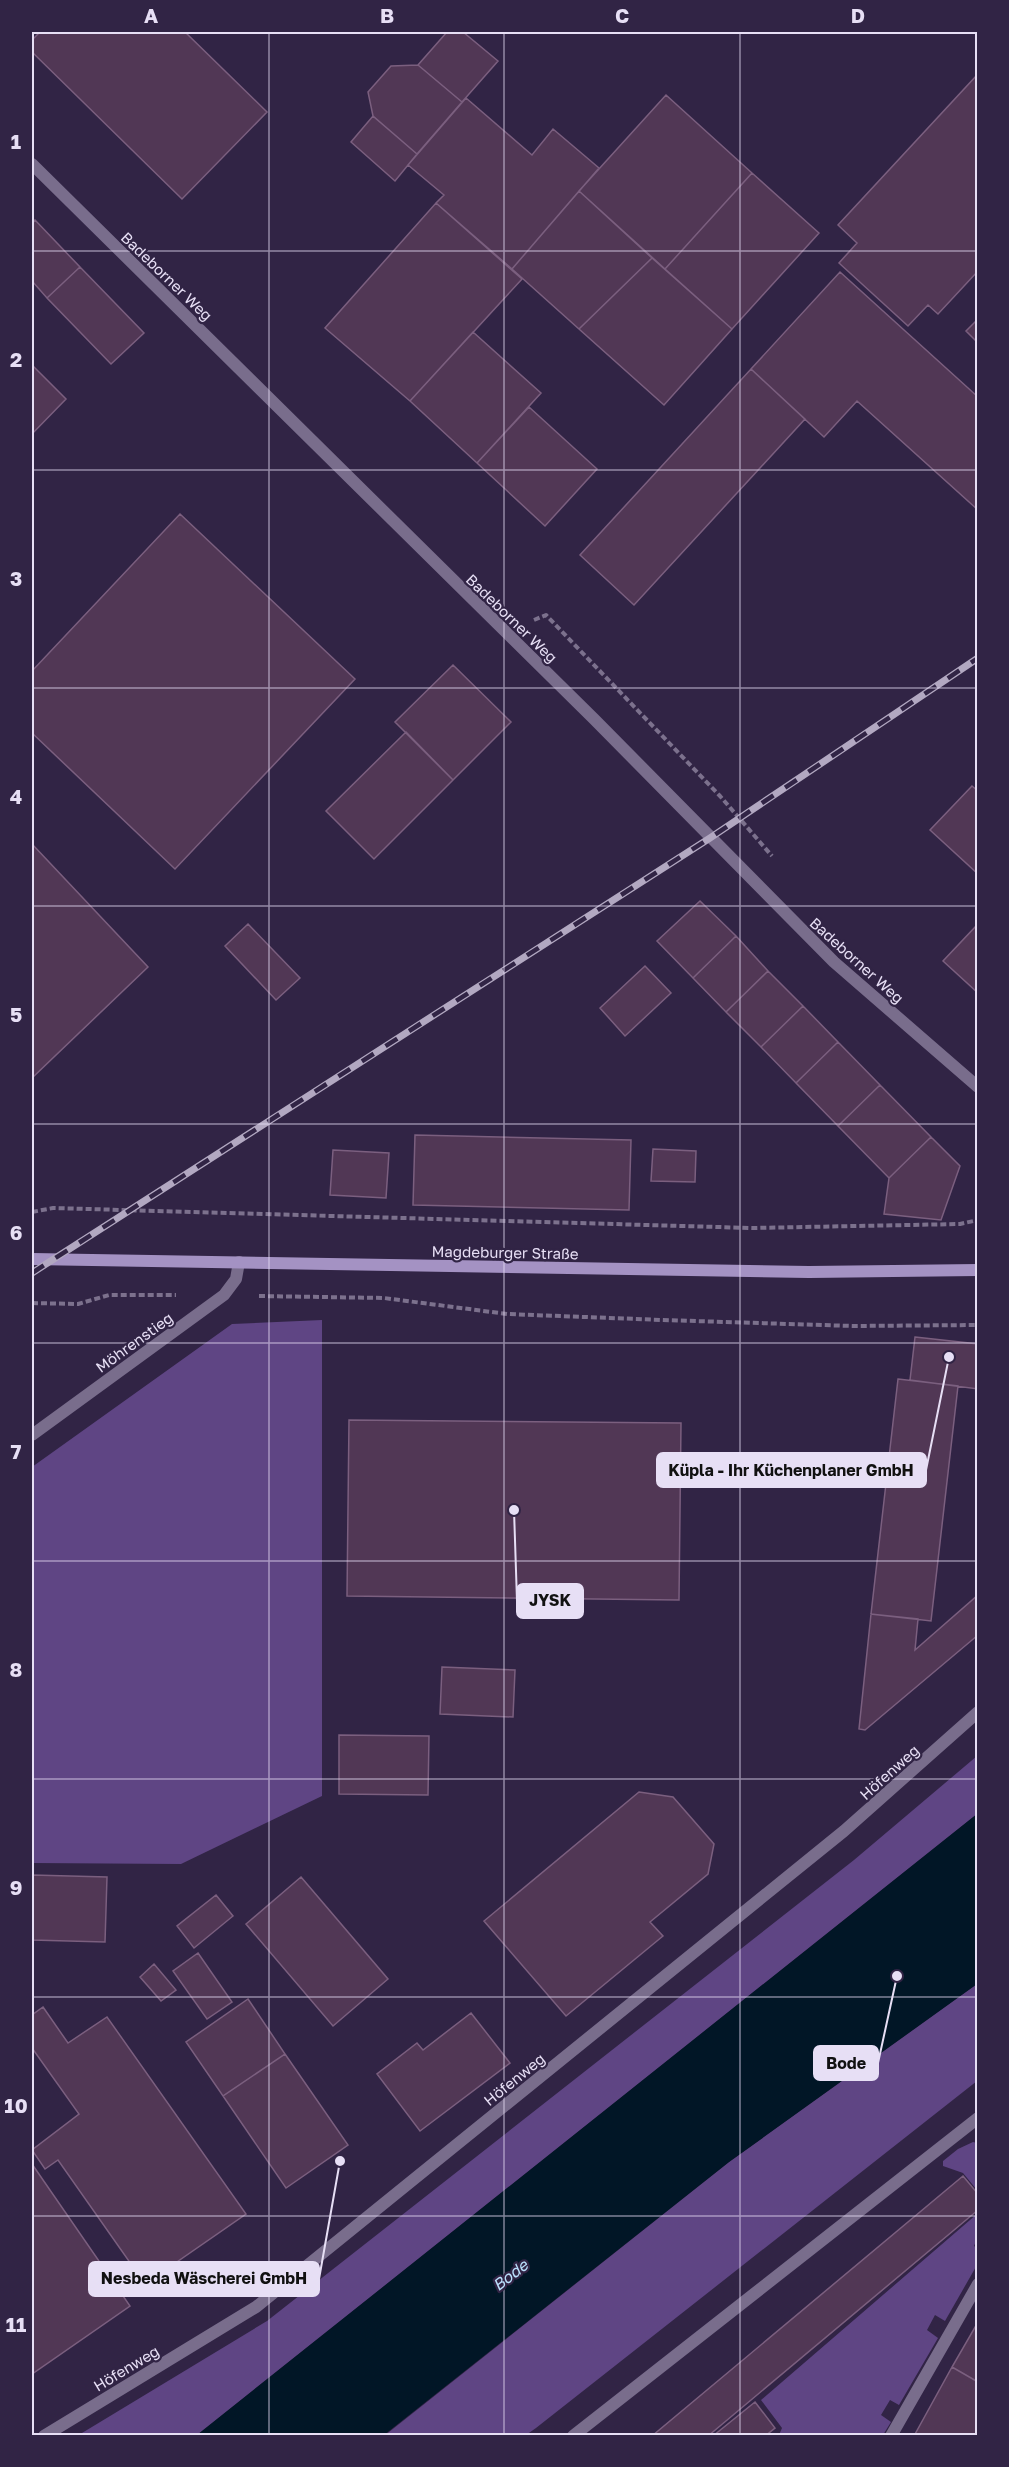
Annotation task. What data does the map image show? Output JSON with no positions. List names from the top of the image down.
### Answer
{
  "streets": {
    "main road": ["Magdeburger Straße"],
    "street": ["Badeborner Weg", "Möhrenstieg", "Höfenweg"]
  },
  "crossings": [
    ["Magdeburger Straße", "Möhrenstieg"]
  ],
  "water": ["Bode"],
  "places": [
    "Küpla - Ihr Küchenplaner GmbH",
    "JYSK",
    "Bode",
    "Nesbeda Wäscherei GmbH"
  ],
  "grid": {
    "columns": [
      "A",
      "B",
      "C",
      "D"
    ],
    "rows": [
      "1",
      "2",
      "3",
      "4",
      "5",
      "6",
      "7",
      "8",
      "9",
      "10",
      "11"
    ]
  }
}
